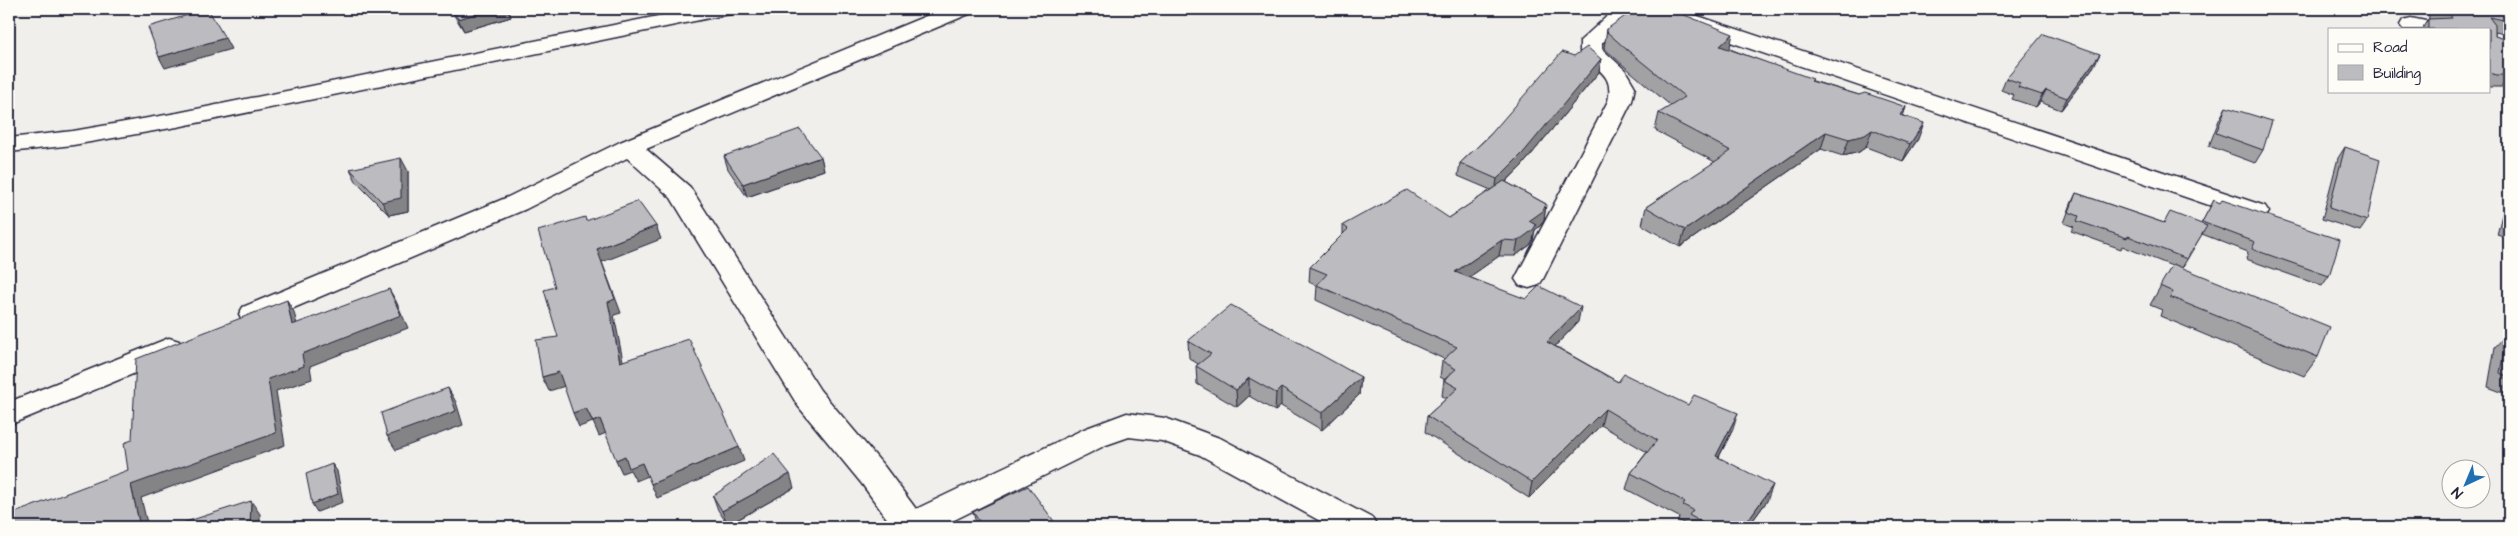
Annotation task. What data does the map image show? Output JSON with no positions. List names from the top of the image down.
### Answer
{
  "legend": ["Road", "Building"],
  "north": "bottom left"
}
